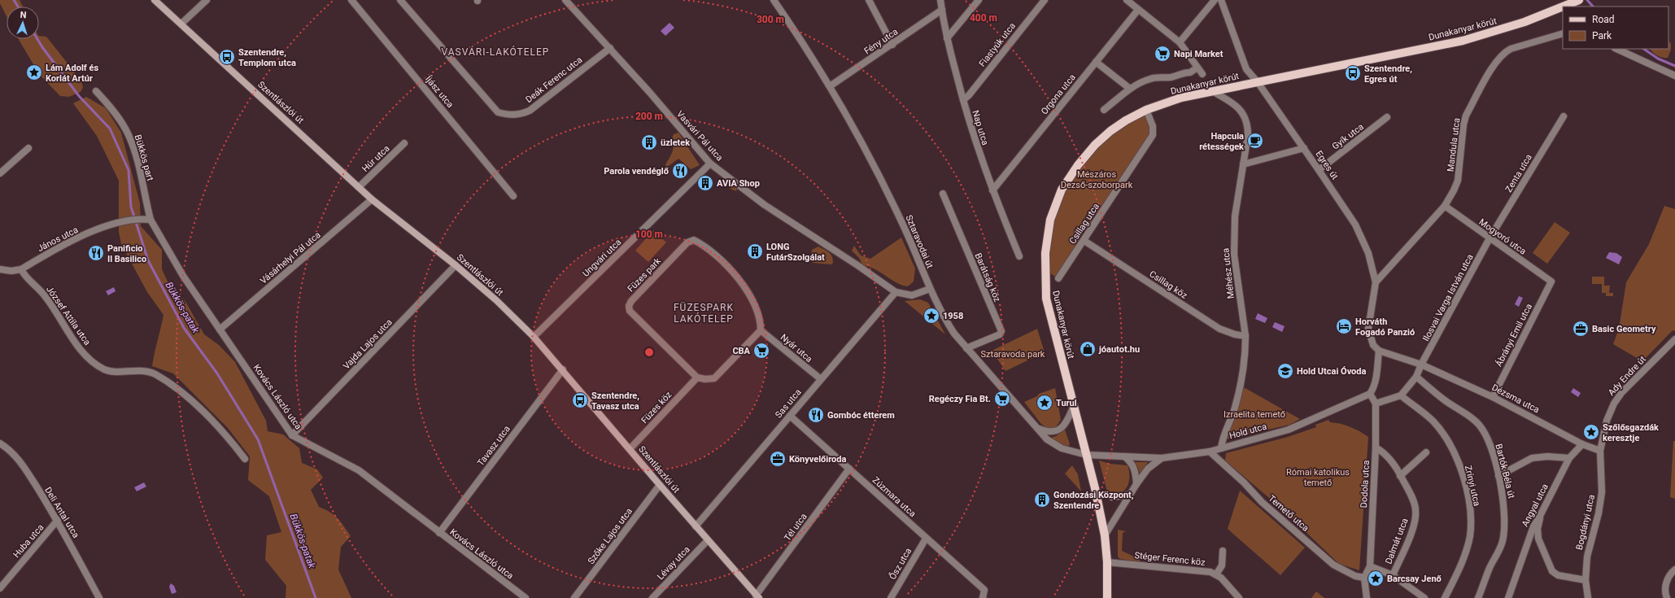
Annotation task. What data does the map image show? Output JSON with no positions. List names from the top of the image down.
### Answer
{
  "streets": {
    "main road": ["Dunakanyar körút", "Szentlászlói út"],
    "street": [
      "Fény utca",
      "Fiastyúk utca",
      "Deák Ferenc utca",
      "Íjász utca",
      "Orgona utca",
      "Nap utca",
      "Vasvári Pál utca",
      "Gyík utca",
      "Mandula utca",
      "Bükkös part",
      "Húr utca",
      "Egres út",
      "Zenta utca",
      "Csillag utca",
      "Mogyoró utca",
      "János utca",
      "Sztaravodai út",
      "Vásárhelyi Pál utca",
      "Ungvári utca",
      "Méhész utca",
      "Füzes park",
      "Barátság köz",
      "Csillag köz",
      "Ilosvai Varga István utca",
      "József Attila utca",
      "Ábrányi Emil utca",
      "Vajda Lajos utca",
      "Nyár utca",
      "Ady Endre út",
      "Kovács László utca",
      "Dézsma utca",
      "Sas utca",
      "Füzes köz",
      "Hold utca",
      "Tavasz utca",
      "Bartók Béla út",
      "Dodola utca",
      "Zrínyi utca",
      "Zúzmara utca",
      "Angyal utca",
      "Deli Antal utca",
      "Temető utca",
      "Bogdányi utca",
      "Tél utca",
      "Szőke Lajos utca",
      "Huba utca",
      "Dalmát utca",
      "Stéger Ferenc köz",
      "Lévay utca",
      "Ősz utca"
    ]
  },
  "crossings": [
    ["Dunakanyar körút", "Egres út"],
    ["Dunakanyar körút", "Csillag utca"],
    ["Dunakanyar körút", "Sztaravodai út"],
    ["Dunakanyar körút", "Méhész utca"],
    ["Dunakanyar körút", "Hold utca"],
    ["Dunakanyar körút", "Stéger Ferenc köz"],
    ["Fény utca", "Nap utca"],
    ["Fény utca", "Sztaravodai út"],
    ["Fiastyúk utca", "Nap utca"],
    ["Deák Ferenc utca", "Vasvári Pál utca"],
    ["Orgona utca", "Nap utca"],
    ["Szentlászlói út", "Húr utca"],
    ["Szentlászlói út", "Vásárhelyi Pál utca"],
    ["Szentlászlói út", "Ungvári utca"],
    ["Szentlászlói út", "Vajda Lajos utca"],
    ["Szentlászlói út", "Sas utca"],
    ["Szentlászlói út", "Füzes köz"],
    ["Szentlászlói út", "Tavasz utca"],
    ["Szentlászlói út", "Tél utca"],
    ["Szentlászlói út", "Szőke Lajos utca"],
    ["Szentlászlói út", "Lévay utca"],
    ["Vasvári Pál utca", "Sztaravodai út"],
    ["Vasvári Pál utca", "Ungvári utca"],
    ["Vasvári Pál utca", "Sas utca"],
    ["Gyík utca", "Egres út"],
    ["Mandula utca", "Egres út"],
    ["Mandula utca", "Mogyoró utca"],
    ["Bükkös part", "János utca"],
    ["Bükkös part", "Kovács László utca"],
    ["Egres út", "Dézsma utca"],
    ["Zenta utca", "Mogyoró utca"],
    ["Zenta utca", "Ilosvai Varga István utca"],
    ["Csillag utca", "Csillag köz"],
    ["Mogyoró utca", "Ilosvai Varga István utca"],
    ["Mogyoró utca", "Ábrányi Emil utca"],
    ["János utca", "József Attila utca"],
    ["János utca", "Kovács László utca"],
    ["Sztaravodai út", "Barátság köz"],
    ["Sztaravodai út", "Hold utca"],
    ["Vásárhelyi Pál utca", "Kovács László utca"],
    ["Méhész utca", "Csillag köz"],
    ["Méhész utca", "Hold utca"],
    ["Füzes park", "Nyár utca"],
    ["Füzes park", "Füzes köz"],
    ["Ilosvai Varga István utca", "Dézsma utca"],
    ["Ilosvai Varga István utca", "Bartók Béla út"],
    ["Ilosvai Varga István utca", "Zrínyi utca"],
    ["Ábrányi Emil utca", "Dézsma utca"],
    ["Vajda Lajos utca", "Kovács László utca"],
    ["Nyár utca", "Sas utca"],
    ["Ady Endre út", "Dézsma utca"],
    ["Ady Endre út", "Bogdányi utca"],
    ["Kovács László utca", "Tavasz utca"],
    ["Dézsma utca", "Angyal utca"],
    ["Dézsma utca", "Bogdányi utca"],
    ["Sas utca", "Zúzmara utca"],
    ["Hold utca", "Temető utca"],
    ["Dodola utca", "Dalmát utca"],
    ["Zúzmara utca", "Tél utca"],
    ["Zúzmara utca", "Ősz utca"],
    ["Deli Antal utca", "Huba utca"]
  ],
  "districts": ["VASVÁRI-LAKÓTELEP", "FÜZESPARK LAKÓTELEP"],
  "water": ["Bükkös-patak"],
  "parks": [
    "Mészáros Dezső-szoborpark",
    "Sztaravoda park",
    "Izraelita temető",
    "Római katolikus temető"
  ],
  "places": {
    "supermarket": ["Napi Market", "CBA", "Regéczy Fia Bt."],
    "bus stop": ["Szentendre, Templom utca", "Szentendre, Egres út", "Szentendre, Tavasz utca"],
    "place": [
      "Lám Adolf és Korlát Artúr",
      "1958",
      "Turul",
      "Szőlősgazdák keresztje",
      "Barcsay Jenő"
    ],
    "cafe": ["Hapcula rétességek"],
    "building": [
      "üzletek",
      "AVIA Shop",
      "LONG FutárSzolgálat",
      "Gondozási Központ, Szentendre"
    ],
    "restaurant": ["Parola vendéglő", "Panificio Il Basilico", "Gombóc étterem"],
    "hotel": ["Horváth Fogadó Panzió"],
    "office": ["Basic Geometry", "Könyvelőiroda"],
    "shop": ["jóautot.hu"],
    "school or university": ["Hold Utcai Óvoda"]
  },
  "legend": ["Road", "Park"],
  "north": "top",
  "rings": [
    "400 m",
    "300 m",
    "200 m",
    "100 m"
  ]
}
